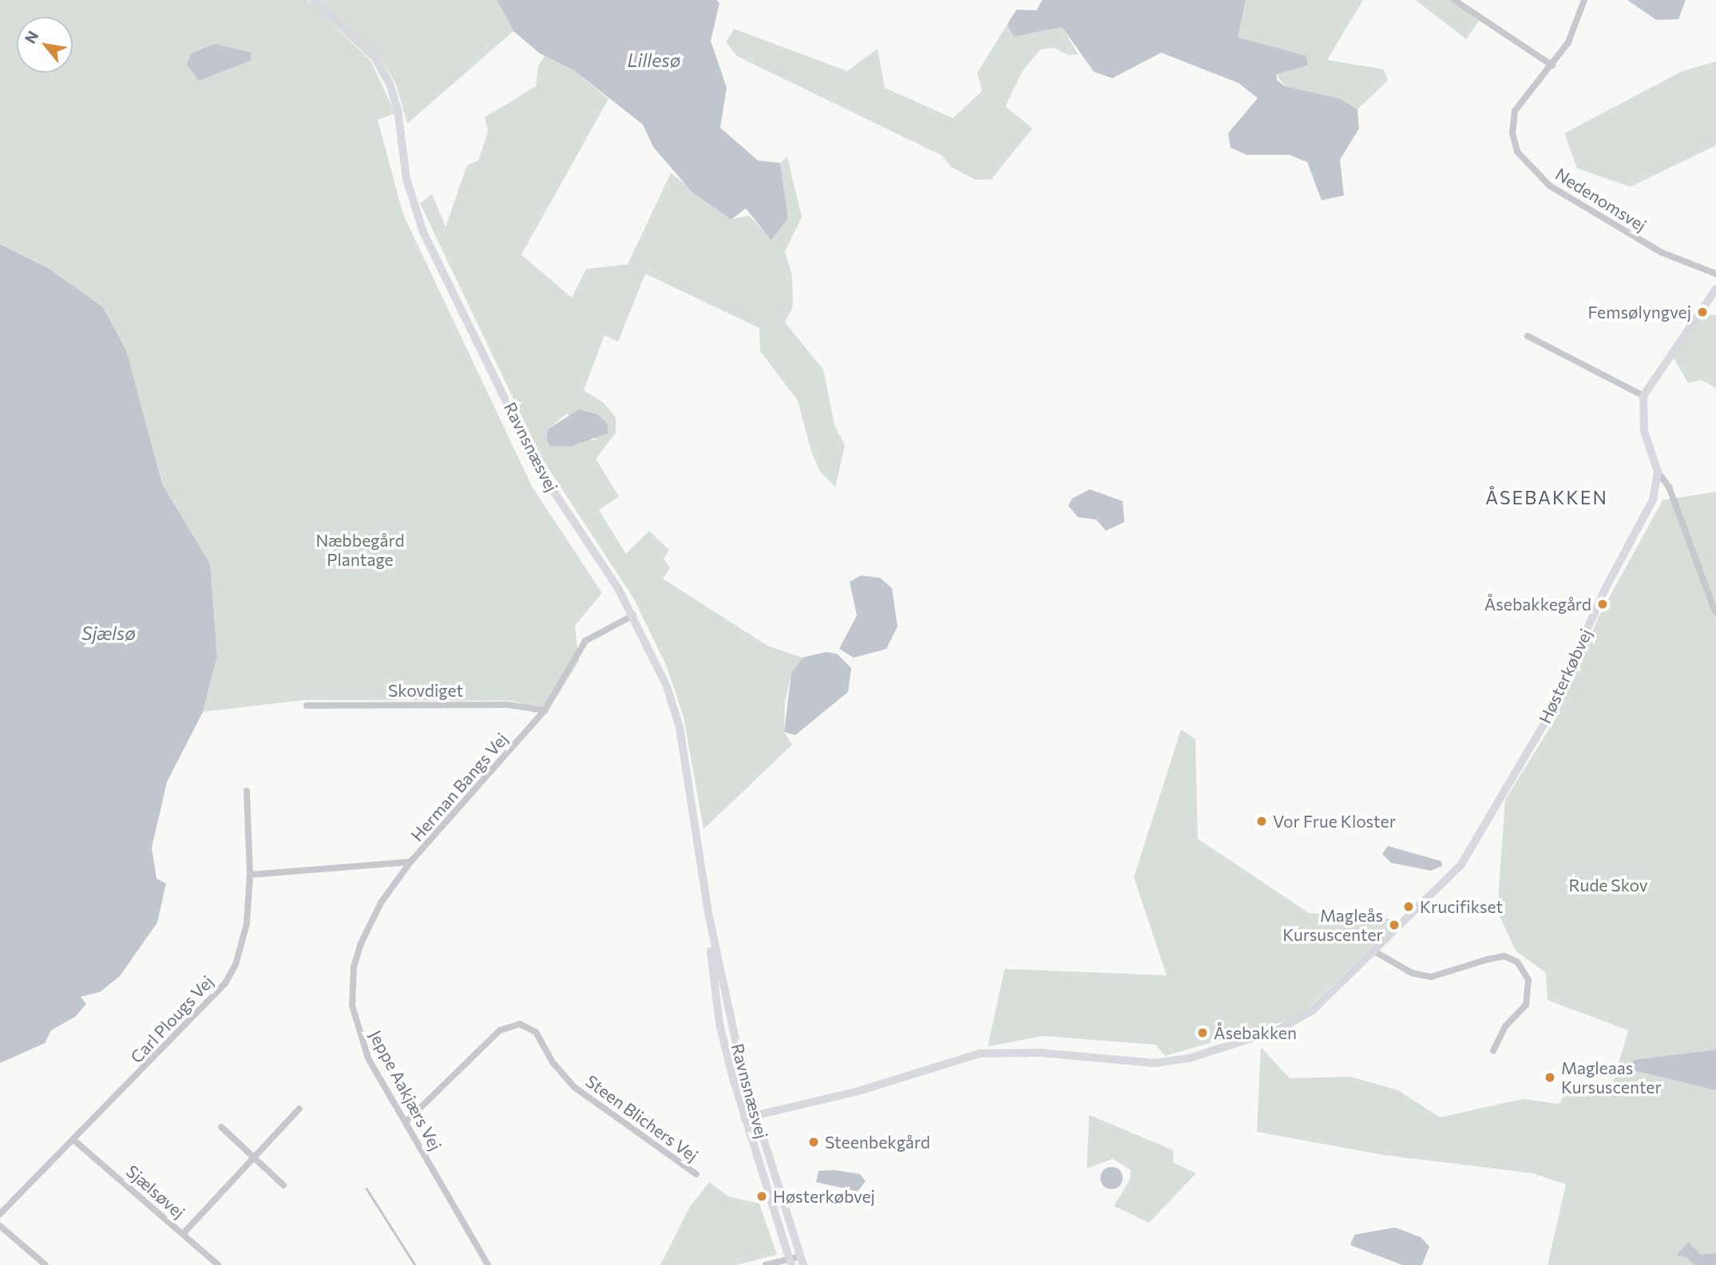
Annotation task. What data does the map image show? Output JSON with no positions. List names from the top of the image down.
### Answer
{
  "streets": {
    "main road": ["Ravnsnæsvej", "Høsterkøbvej"],
    "street": [
      "Nedenomsvej",
      "Skovdiget",
      "Herman Bangs Vej",
      "Carl Plougs Vej",
      "Jeppe Aakjærs Vej",
      "Steen Blichers Vej",
      "Sjælsøvej"
    ]
  },
  "crossings": [
    ["Ravnsnæsvej", "Høsterkøbvej"],
    ["Ravnsnæsvej", "Herman Bangs Vej"],
    ["Skovdiget", "Herman Bangs Vej"],
    ["Herman Bangs Vej", "Carl Plougs Vej"],
    ["Herman Bangs Vej", "Jeppe Aakjærs Vej"],
    ["Carl Plougs Vej", "Sjælsøvej"],
    ["Jeppe Aakjærs Vej", "Steen Blichers Vej"]
  ],
  "districts": ["ÅSEBAKKEN"],
  "water": ["Lillesø", "Sjælsø"],
  "parks": ["Næbbegård Plantage", "Rude Skov"],
  "places": [
    "Femsølyngvej",
    "Åsebakkegård",
    "Vor Frue Kloster",
    "Krucifikset",
    "Magleås Kursuscenter",
    "Åsebakken",
    "Magleaas Kursuscenter",
    "Steenbekgård",
    "Høsterkøbvej"
  ],
  "north": "top left"
}
